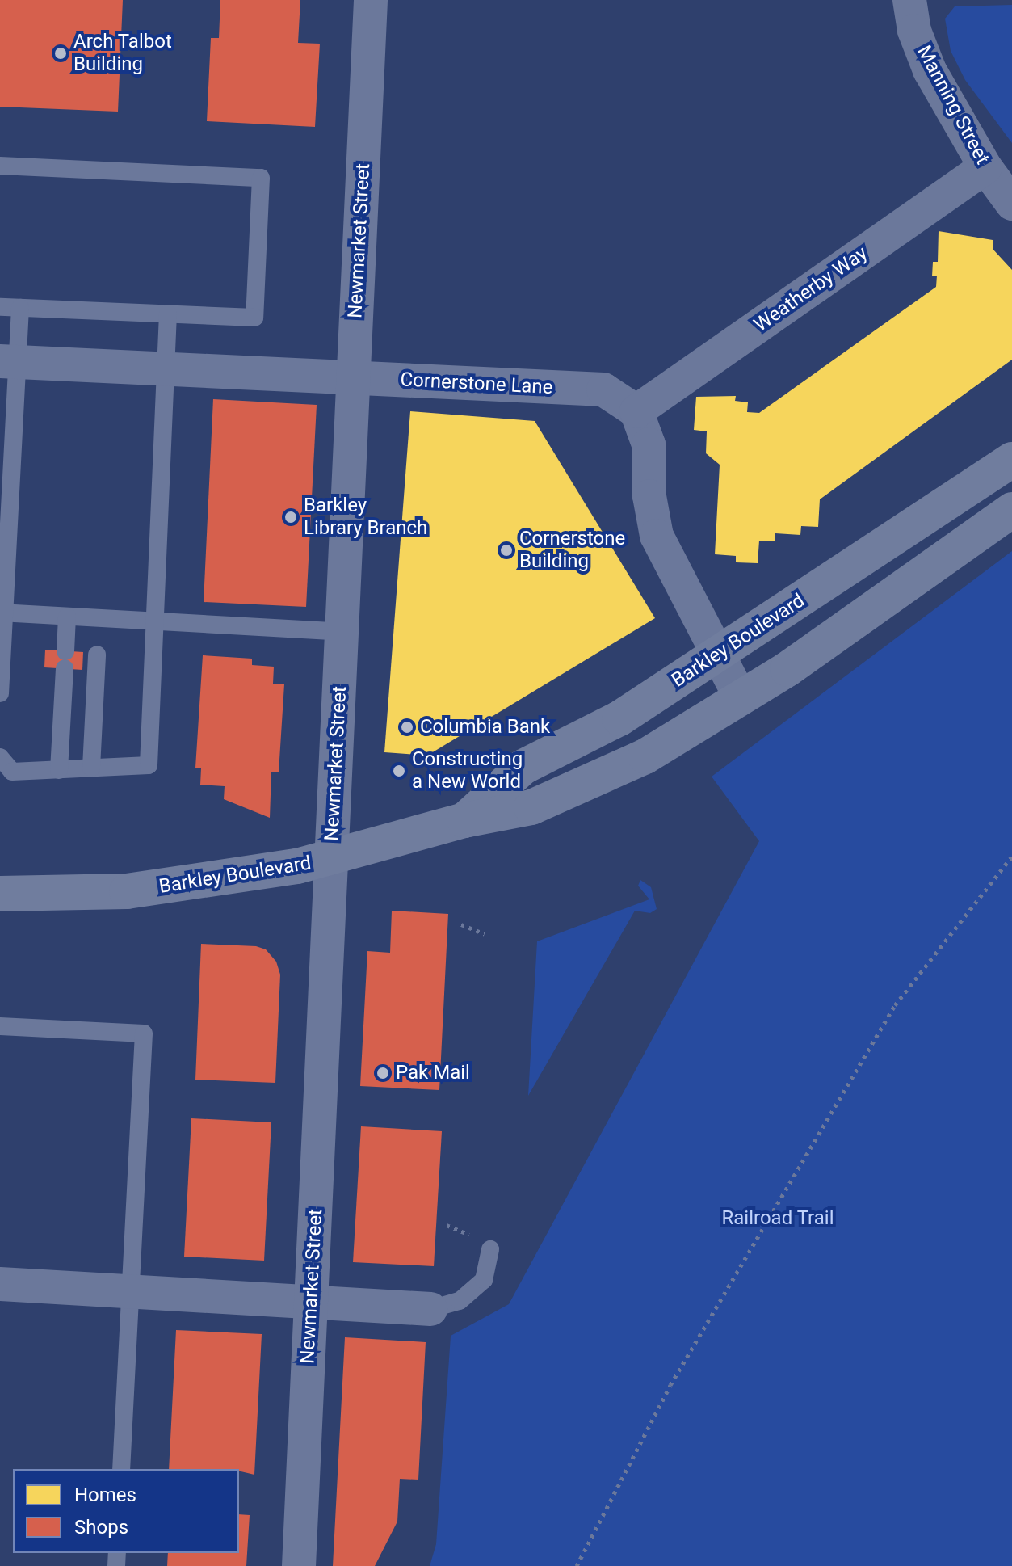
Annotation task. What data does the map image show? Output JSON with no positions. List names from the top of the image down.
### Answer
{
  "streets": {
    "main road": ["Barkley Boulevard"],
    "street": [
      "Manning Street",
      "Newmarket Street",
      "Weatherby Way",
      "Cornerstone Lane"
    ]
  },
  "crossings": [
    ["Manning Street", "Weatherby Way"],
    ["Newmarket Street", "Cornerstone Lane"],
    ["Newmarket Street", "Barkley Boulevard"],
    ["Weatherby Way", "Cornerstone Lane"]
  ],
  "parks": ["Railroad Trail"],
  "places": [
    "Arch Talbot Building",
    "Barkley Library Branch",
    "Cornerstone Building",
    "Columbia Bank",
    "Constructing a New World",
    "Pak Mail"
  ],
  "legend": ["Homes", "Shops"]
}
